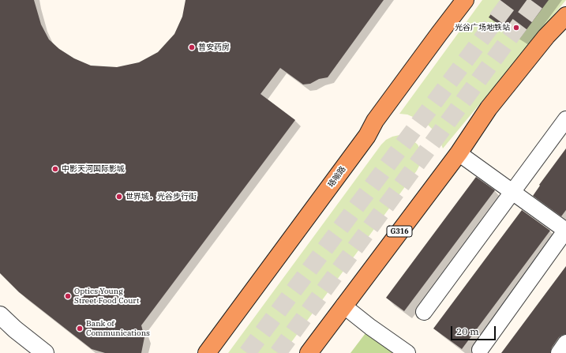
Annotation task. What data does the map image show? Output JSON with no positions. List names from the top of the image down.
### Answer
{
  "streets": {
    "highway": ["珞喻路", "G316"]
  },
  "places": [
    "光谷广场地铁站",
    "普安药房",
    "中影天河国际影城",
    "世界城．光谷步行街",
    "Optics Young Street Food Court",
    "Bank of Communications"
  ],
  "scale_bar": "20 m"
}
